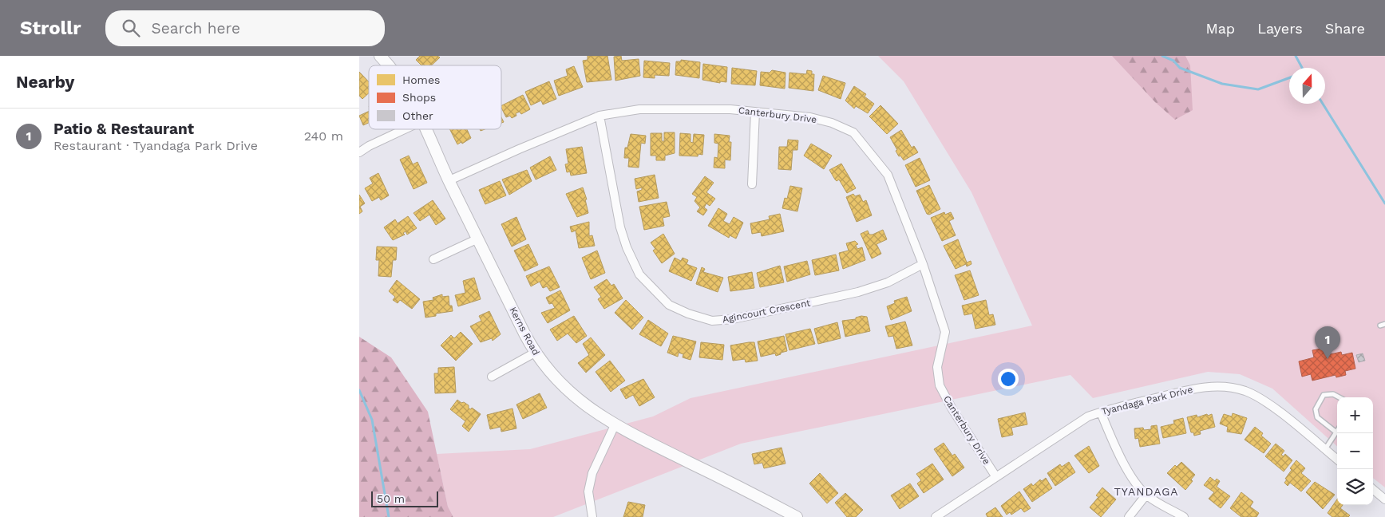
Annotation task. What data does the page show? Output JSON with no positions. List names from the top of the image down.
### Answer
{
  "streets": {
    "street": [
      "Canterbury Drive",
      "Agincourt Crescent",
      "Kerns Road",
      "Tyandaga Park Drive"
    ]
  },
  "crossings": [
    ["Canterbury Drive", "Agincourt Crescent"],
    ["Canterbury Drive", "Kerns Road"],
    ["Canterbury Drive", "Tyandaga Park Drive"]
  ],
  "districts": ["TYANDAGA"],
  "legend": ["Homes", "Shops", "Other"],
  "scale_bar": "50 m",
  "north": "top",
  "page": {
    "header": "Strollr",
    "search": "Search here",
    "nav": ["Map", "Layers", "Share"],
    "heading": "Nearby",
    "list": [
      {
        "mark": "1",
        "name": "Patio & Restaurant",
        "note": "Restaurant · Tyandaga Park Drive",
        "value": "240 m"
      }
    ],
    "pins": "1",
    "map_buttons": ["+", "−"],
    "scale": "50 m"
  }
}
